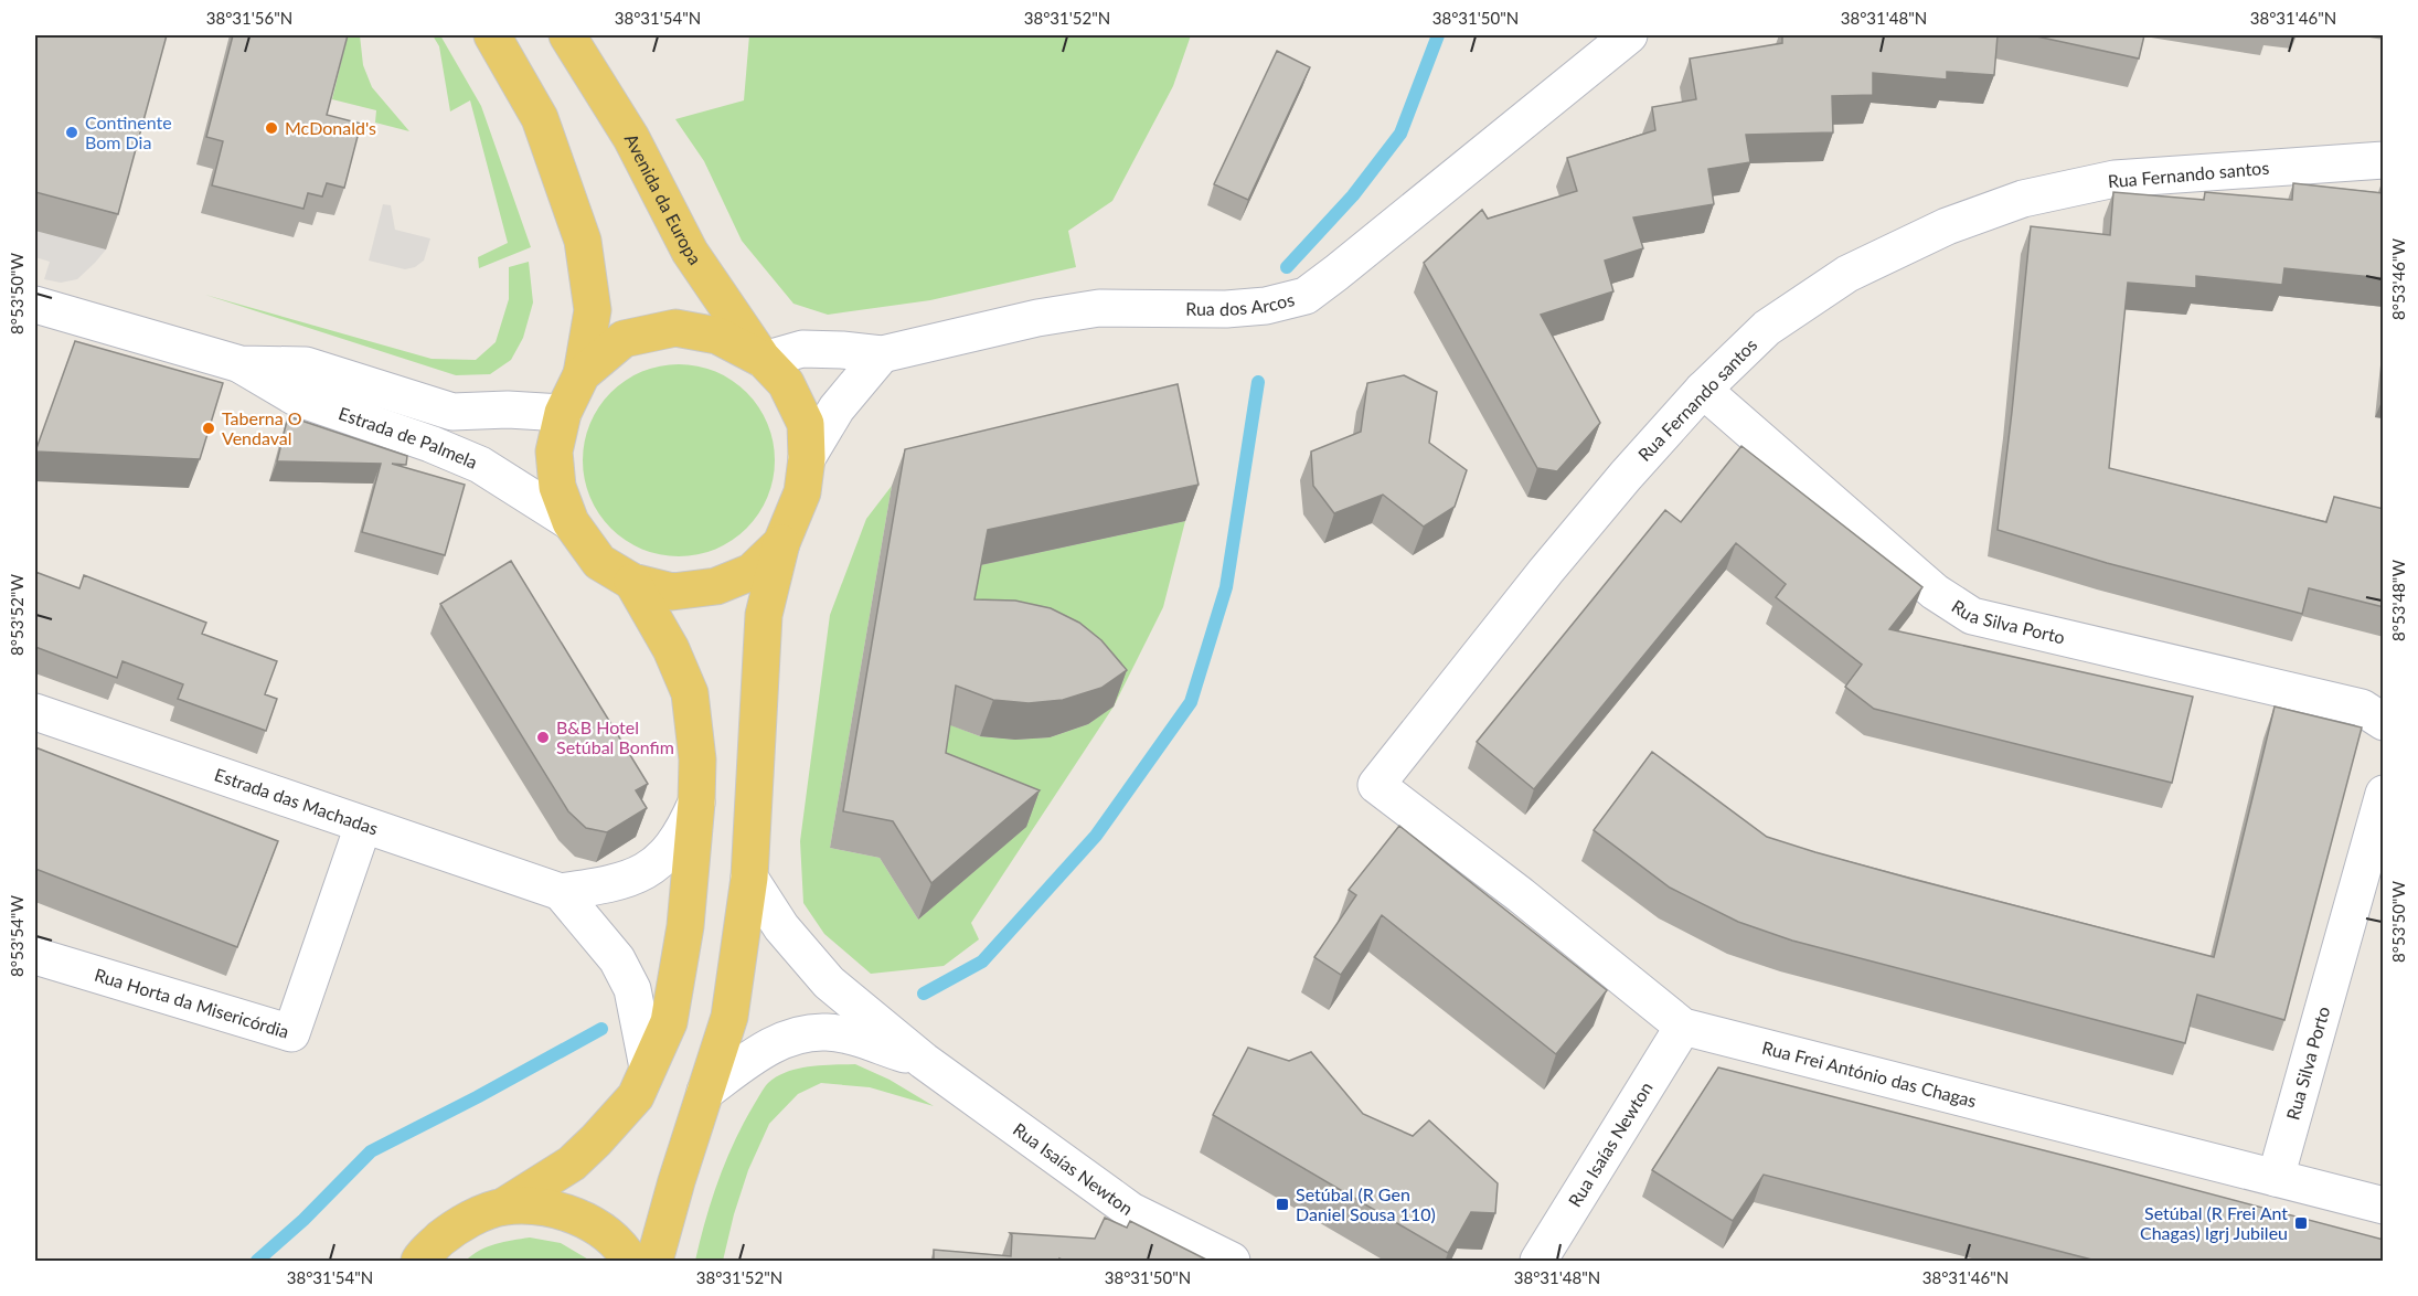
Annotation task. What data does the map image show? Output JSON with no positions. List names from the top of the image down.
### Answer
{
  "streets": {
    "main road": ["Avenida da Europa"],
    "street": [
      "Rua Fernando santos",
      "Rua dos Arcos",
      "Estrada de Palmela",
      "Rua Silva Porto",
      "Estrada das Machadas",
      "Rua Horta da Misericórdia",
      "Rua Frei António das Chagas",
      "Rua Isaías Newton"
    ]
  },
  "crossings": [
    ["Rua Fernando santos", "Rua Silva Porto"],
    ["Rua Fernando santos", "Rua Frei António das Chagas"],
    ["Avenida da Europa", "Rua dos Arcos"],
    ["Rua Silva Porto", "Rua Frei António das Chagas"],
    ["Estrada das Machadas", "Rua Horta da Misericórdia"],
    ["Rua Frei António das Chagas", "Rua Isaías Newton"]
  ],
  "places": {
    "other": [
      "McDonald's",
      "Continente Bom Dia",
      "Taberna O Vendaval",
      "B&B Hotel Setúbal Bonfim"
    ],
    "transit": ["Setúbal (R Gen Daniel Sousa 110)", "Setúbal (R Frei Ant Chagas) Igrj Jubileu"]
  },
  "coordinates": [
    "38°31'56\"N",
    "38°31'54\"N",
    "38°31'52\"N",
    "38°31'50\"N",
    "38°31'48\"N",
    "38°31'46\"N",
    "8°53'46\"W",
    "8°53'50\"W",
    "8°53'48\"W",
    "8°53'52\"W",
    "8°53'54\"W"
  ]
}
